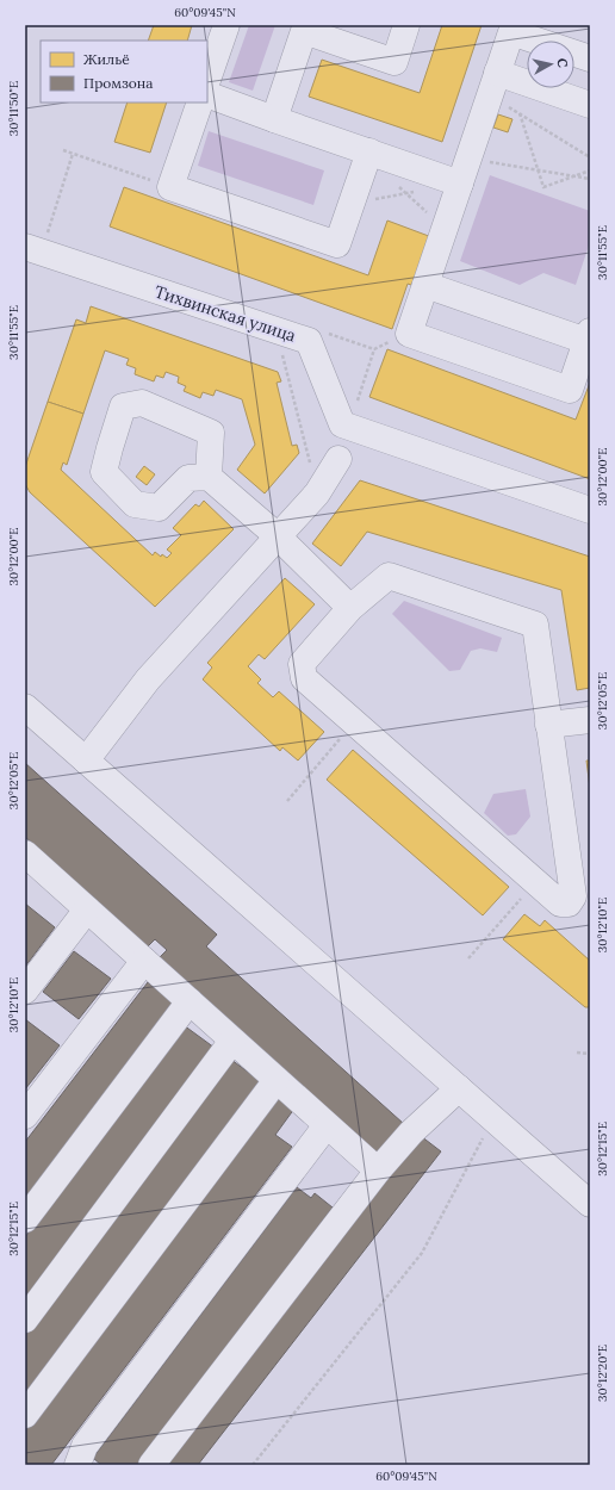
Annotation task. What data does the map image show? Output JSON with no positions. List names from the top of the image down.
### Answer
{
  "streets": {
    "street": ["Тихвинская улица"]
  },
  "legend": ["Жильё", "Промзона"],
  "north": "right",
  "coordinates": [
    "60°09'45\"N",
    "30°11'50\"E",
    "30°11'55\"E",
    "30°12'00\"E",
    "30°12'05\"E",
    "30°12'10\"E",
    "30°12'15\"E",
    "30°12'20\"E"
  ]
}
